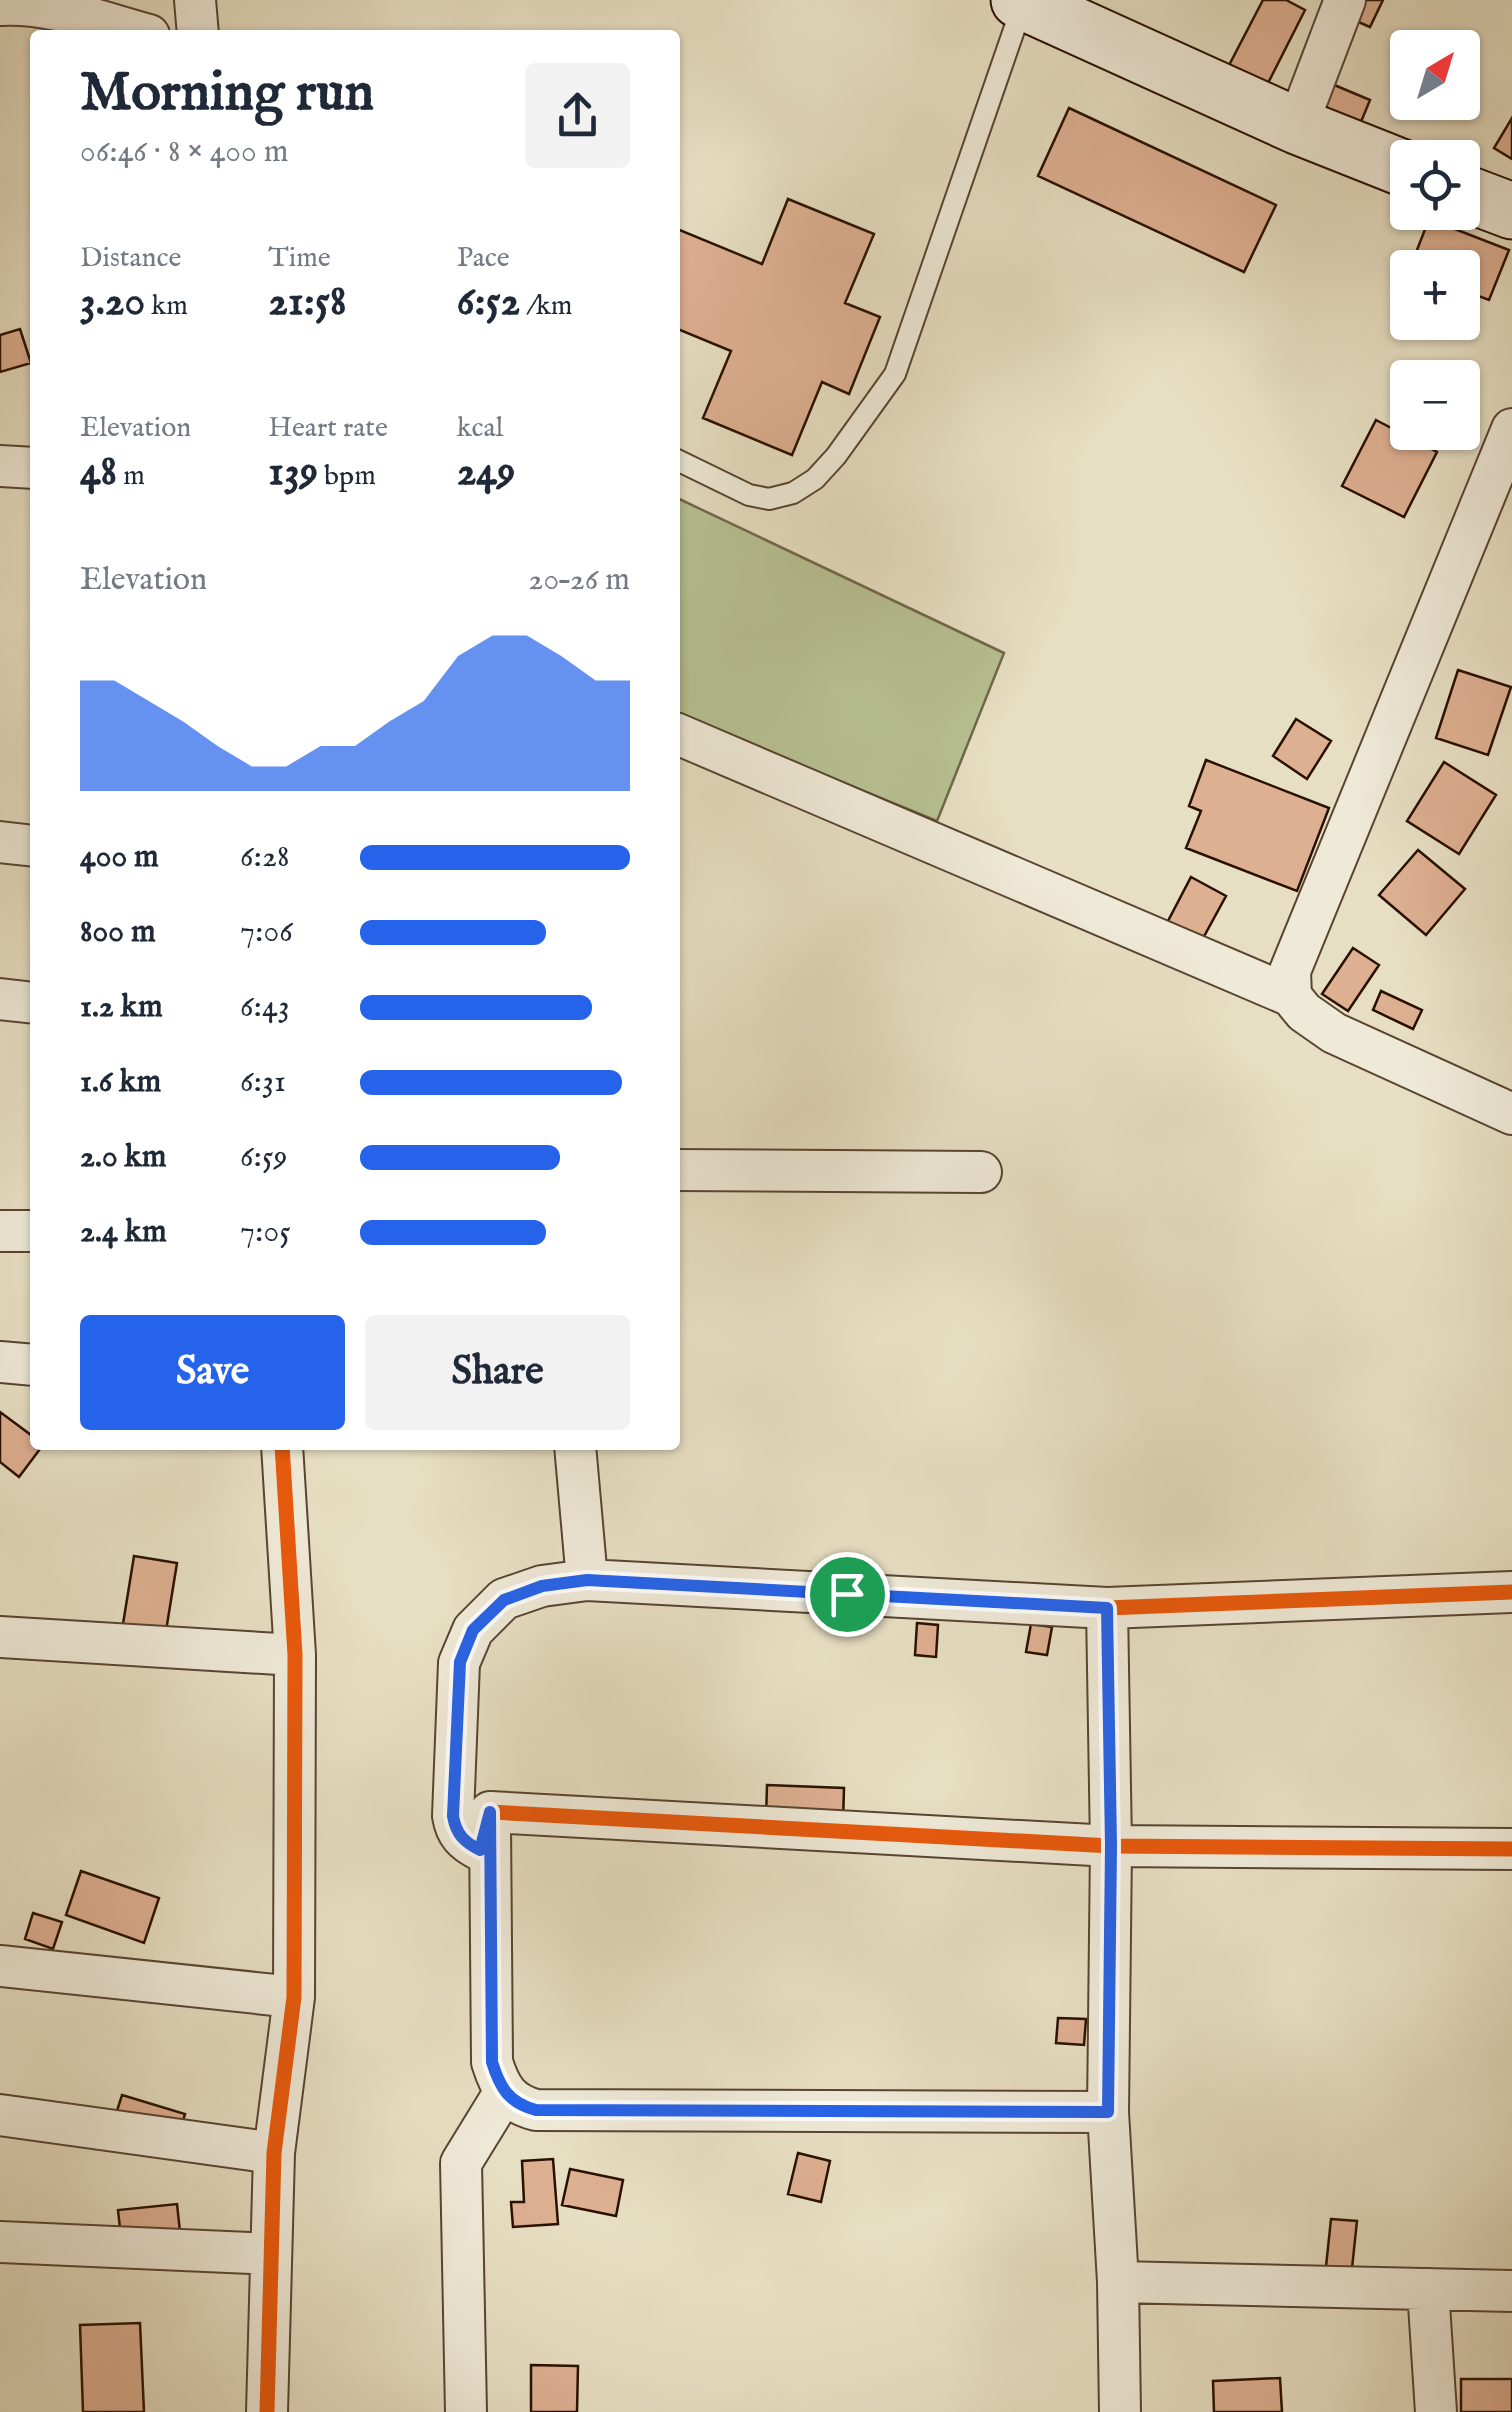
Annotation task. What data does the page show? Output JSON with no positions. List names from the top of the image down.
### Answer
{
  "north": "top right",
  "page": {
    "map_buttons": ["+", "−"],
    "heading": ["Morning run", "06:46 · 8 × 400 m"],
    "stats": [
      ["Distance", "3.20 km"],
      ["Time", "21:58"],
      ["Pace", "6:52 /km"],
      ["Elevation", "48 m"],
      ["Heart rate", "139 bpm"],
      ["kcal", "249"]
    ],
    "chart": ["Elevation", "20–26 m"],
    "list": [
      {
        "name": "400 m",
        "note": "6:28"
      },
      {
        "name": "800 m",
        "note": "7:06"
      },
      {
        "name": "1.2 km",
        "note": "6:43"
      },
      {
        "name": "1.6 km",
        "note": "6:31"
      },
      {
        "name": "2.0 km",
        "note": "6:59"
      },
      {
        "name": "2.4 km",
        "note": "7:05"
      }
    ],
    "buttons": ["Save", "Share"]
  }
}
